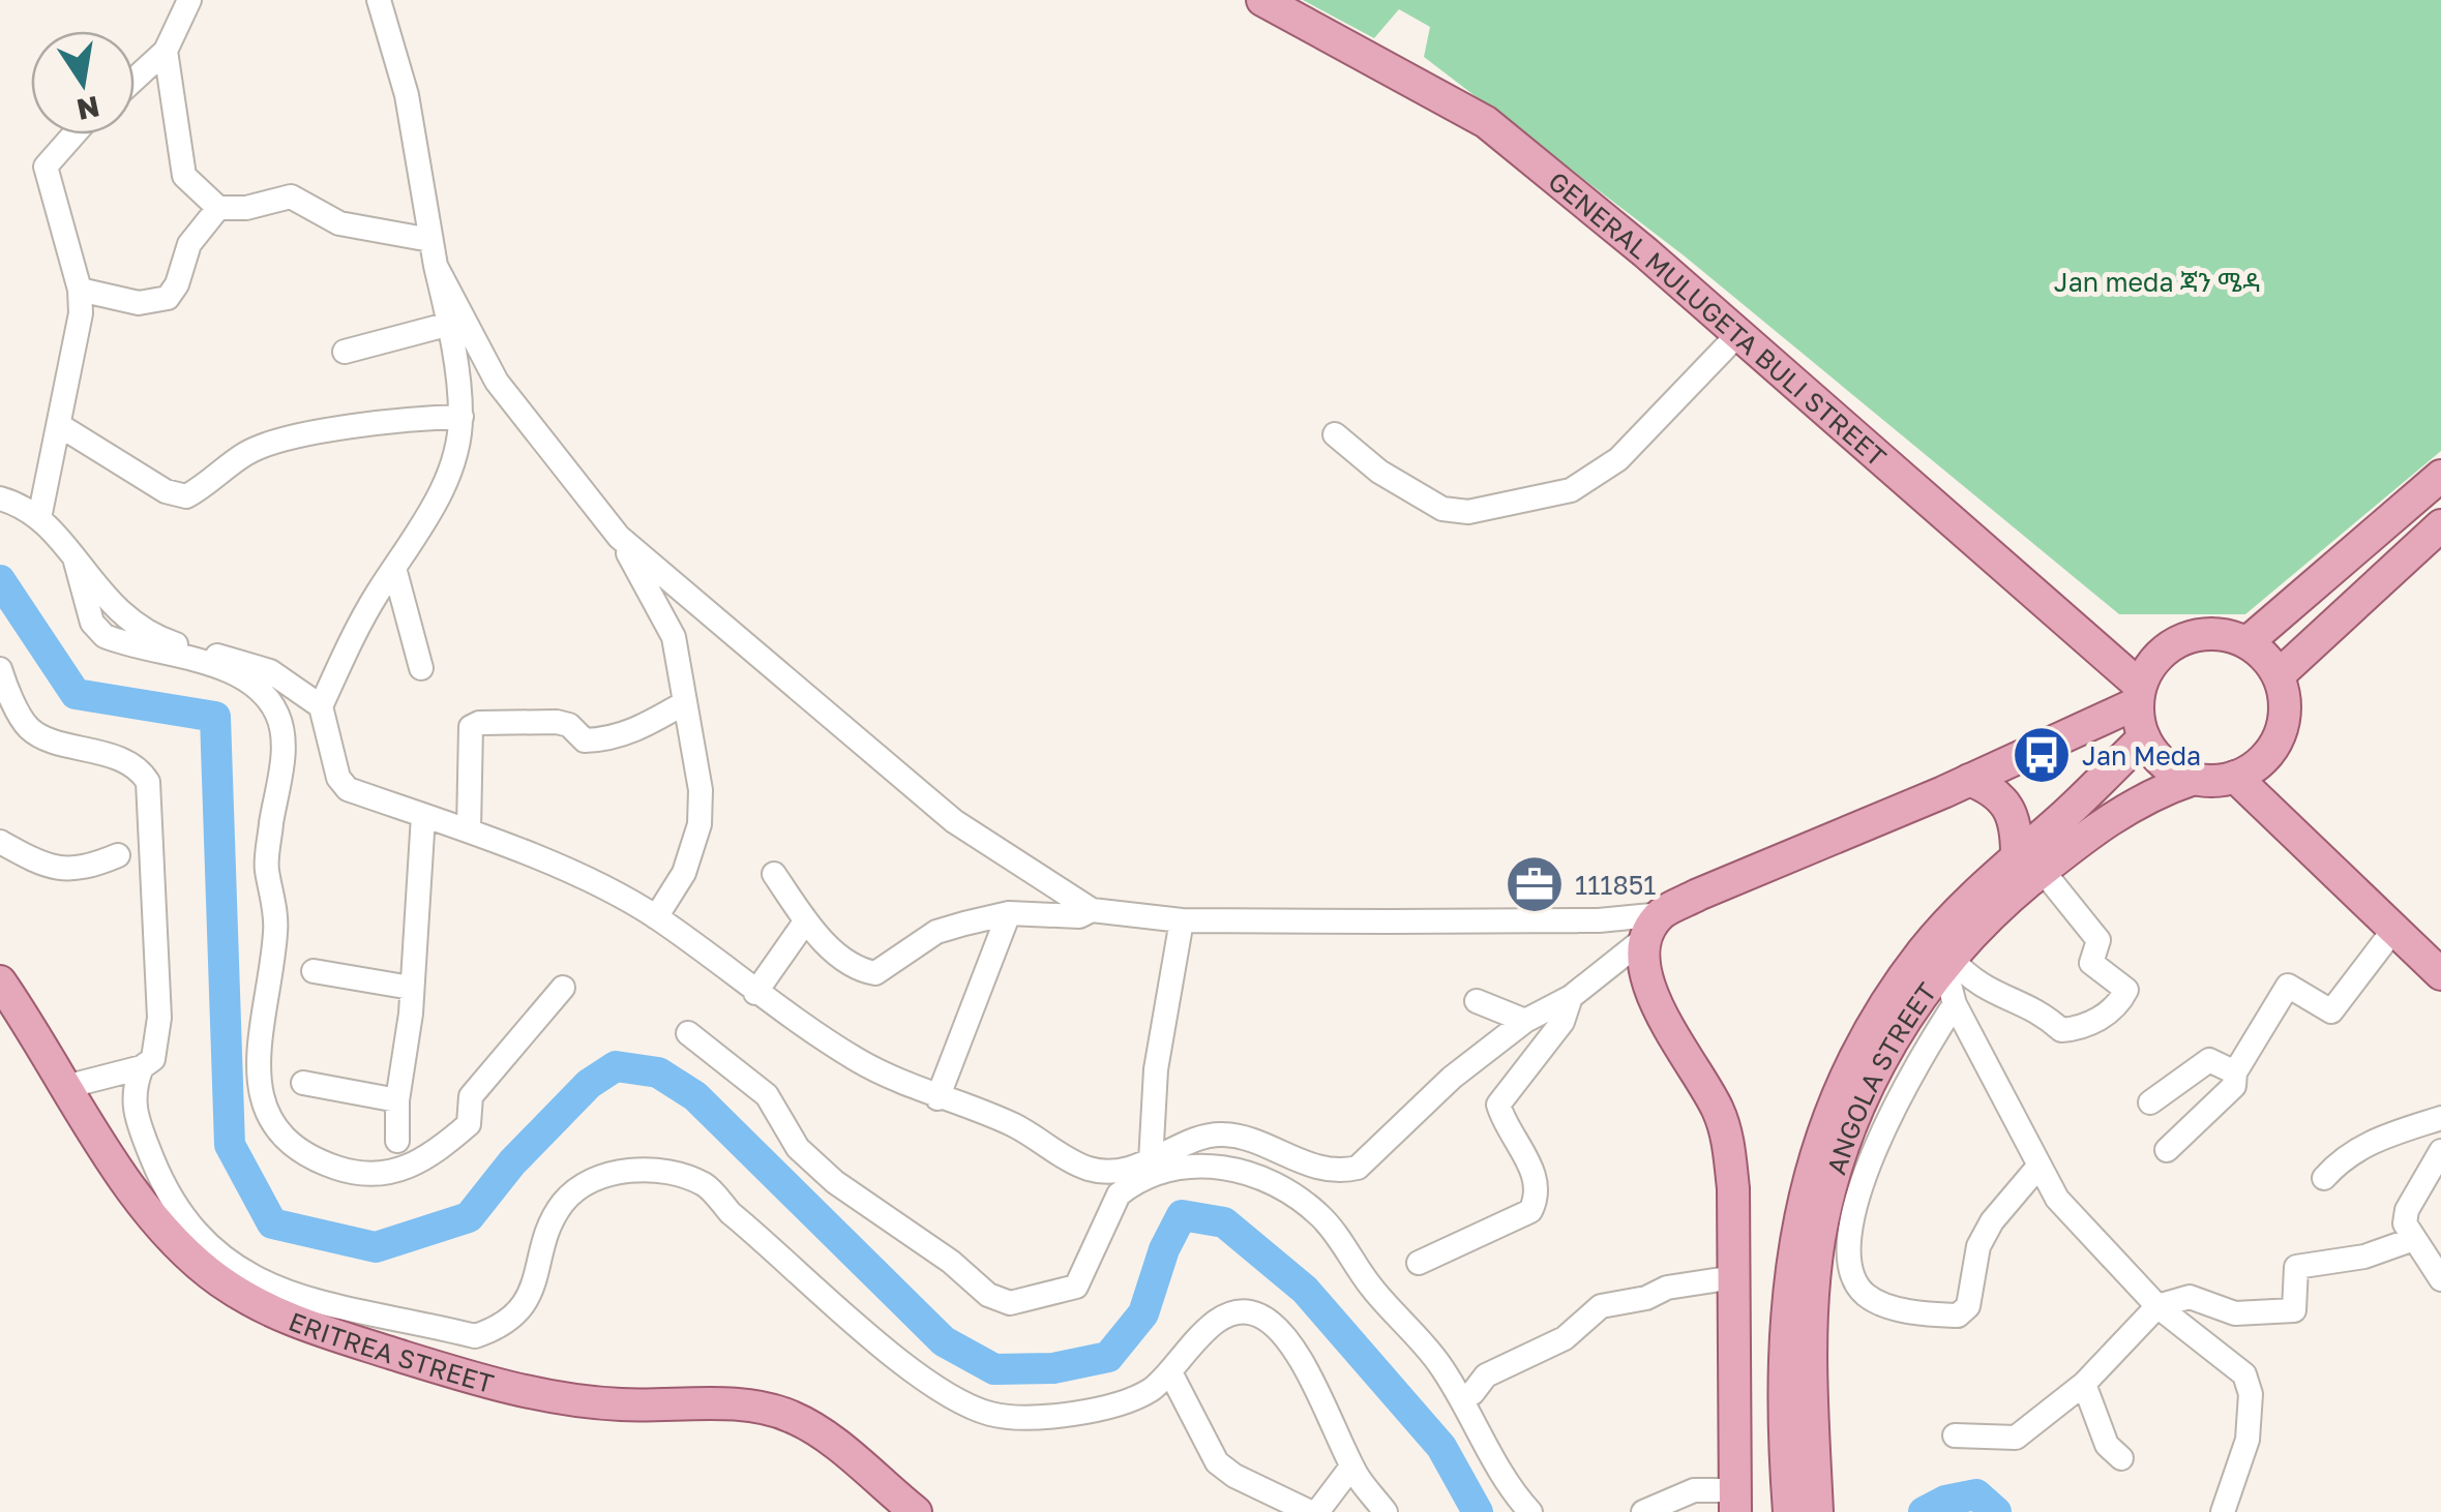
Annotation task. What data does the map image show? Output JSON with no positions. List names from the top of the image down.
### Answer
{
  "streets": {
    "main road": ["GENERAL MULUGETA BULI STREET", "ANGOLA STREET", "ERITREA STREET"]
  },
  "crossings": [
    ["GENERAL MULUGETA BULI STREET", "ANGOLA STREET"]
  ],
  "parks": ["Jan meda ጃን ሜዳ"],
  "places": {
    "bus stop": ["Jan Meda"],
    "office": ["111851"]
  },
  "north": "bottom"
}
